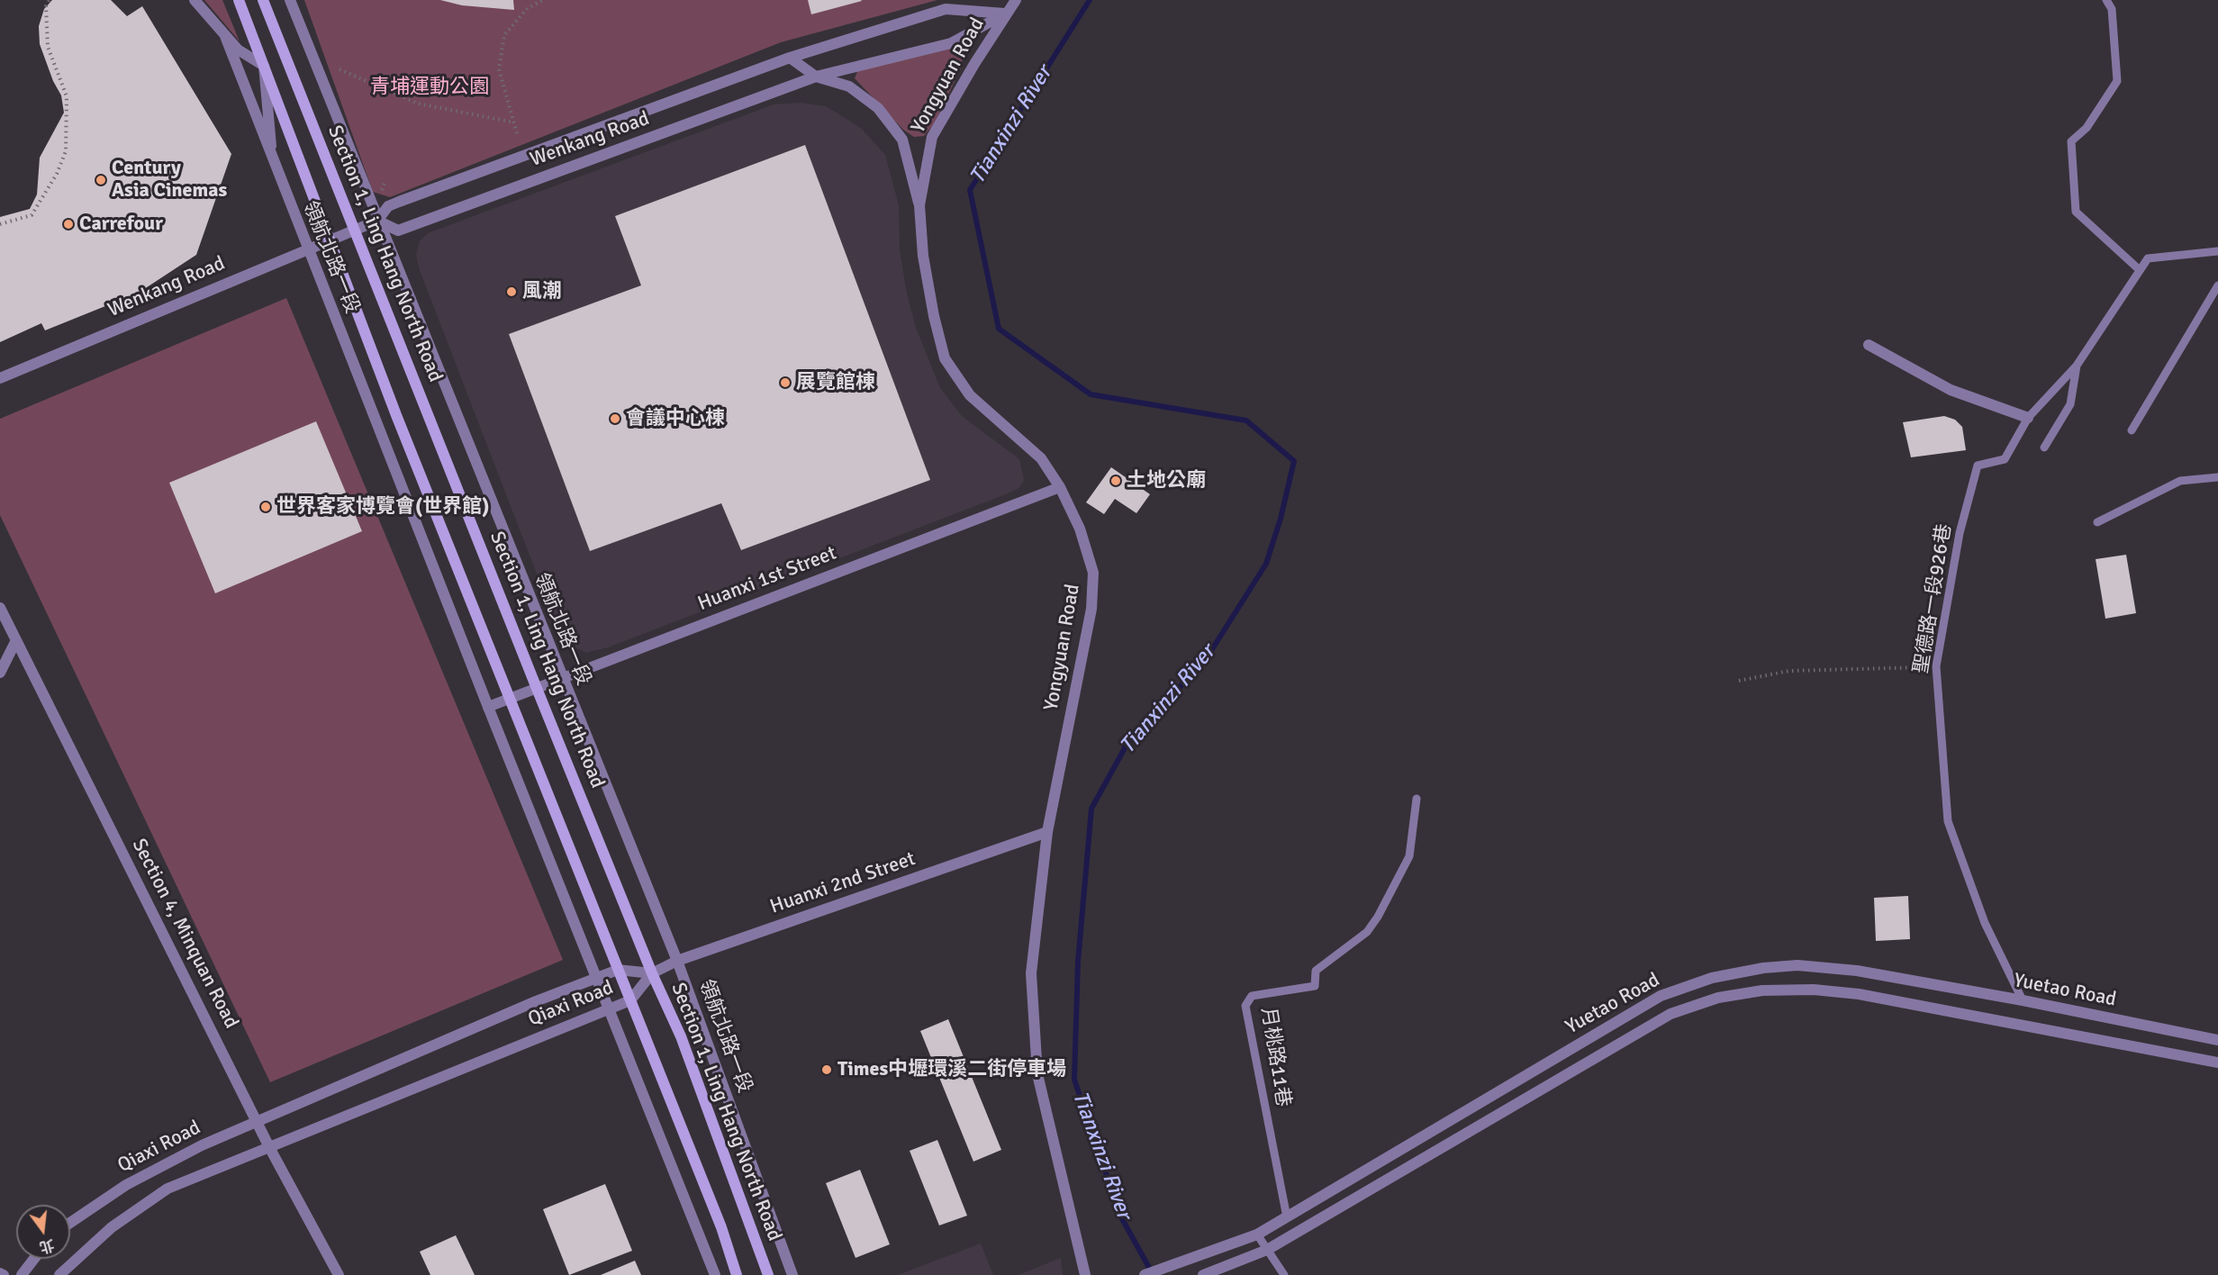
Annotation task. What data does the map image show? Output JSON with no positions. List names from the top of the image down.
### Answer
{
  "streets": {
    "main road": ["Section 1, Ling Hang North Road"],
    "street": [
      "Yongyuan Road",
      "Wenkang Road",
      "領航北路一段",
      "Huanxi 1st Street",
      "Huanxi 2nd Street",
      "Section 4, Minquan Road",
      "Yuetao Road",
      "Qiaxi Road"
    ],
    "lane": ["聖德路一段926巷", "月桃路11巷"]
  },
  "crossings": [
    ["Yongyuan Road", "Wenkang Road"],
    ["Yongyuan Road", "Huanxi 1st Street"],
    ["Yongyuan Road", "Huanxi 2nd Street"],
    ["Wenkang Road", "Section 1, Ling Hang North Road"],
    ["Wenkang Road", "領航北路一段"],
    ["Section 1, Ling Hang North Road", "Huanxi 1st Street"],
    ["Section 1, Ling Hang North Road", "Huanxi 2nd Street"],
    ["Section 1, Ling Hang North Road", "Qiaxi Road"],
    ["領航北路一段", "Huanxi 1st Street"],
    ["領航北路一段", "Huanxi 2nd Street"],
    ["領航北路一段", "Qiaxi Road"],
    ["聖德路一段926巷", "Yuetao Road"],
    ["Huanxi 2nd Street", "Qiaxi Road"],
    ["Section 4, Minquan Road", "Qiaxi Road"],
    ["Yuetao Road", "月桃路11巷"]
  ],
  "water": ["Tianxinzi River"],
  "parks": ["青埔運動公園"],
  "places": [
    "Century Asia Cinemas",
    "Carrefour",
    "風潮",
    "展覽館棟",
    "會議中心棟",
    "土地公廟",
    "世界客家博覽會(世界館)",
    "Times中壢環溪二街停車場"
  ],
  "north": "bottom"
}
